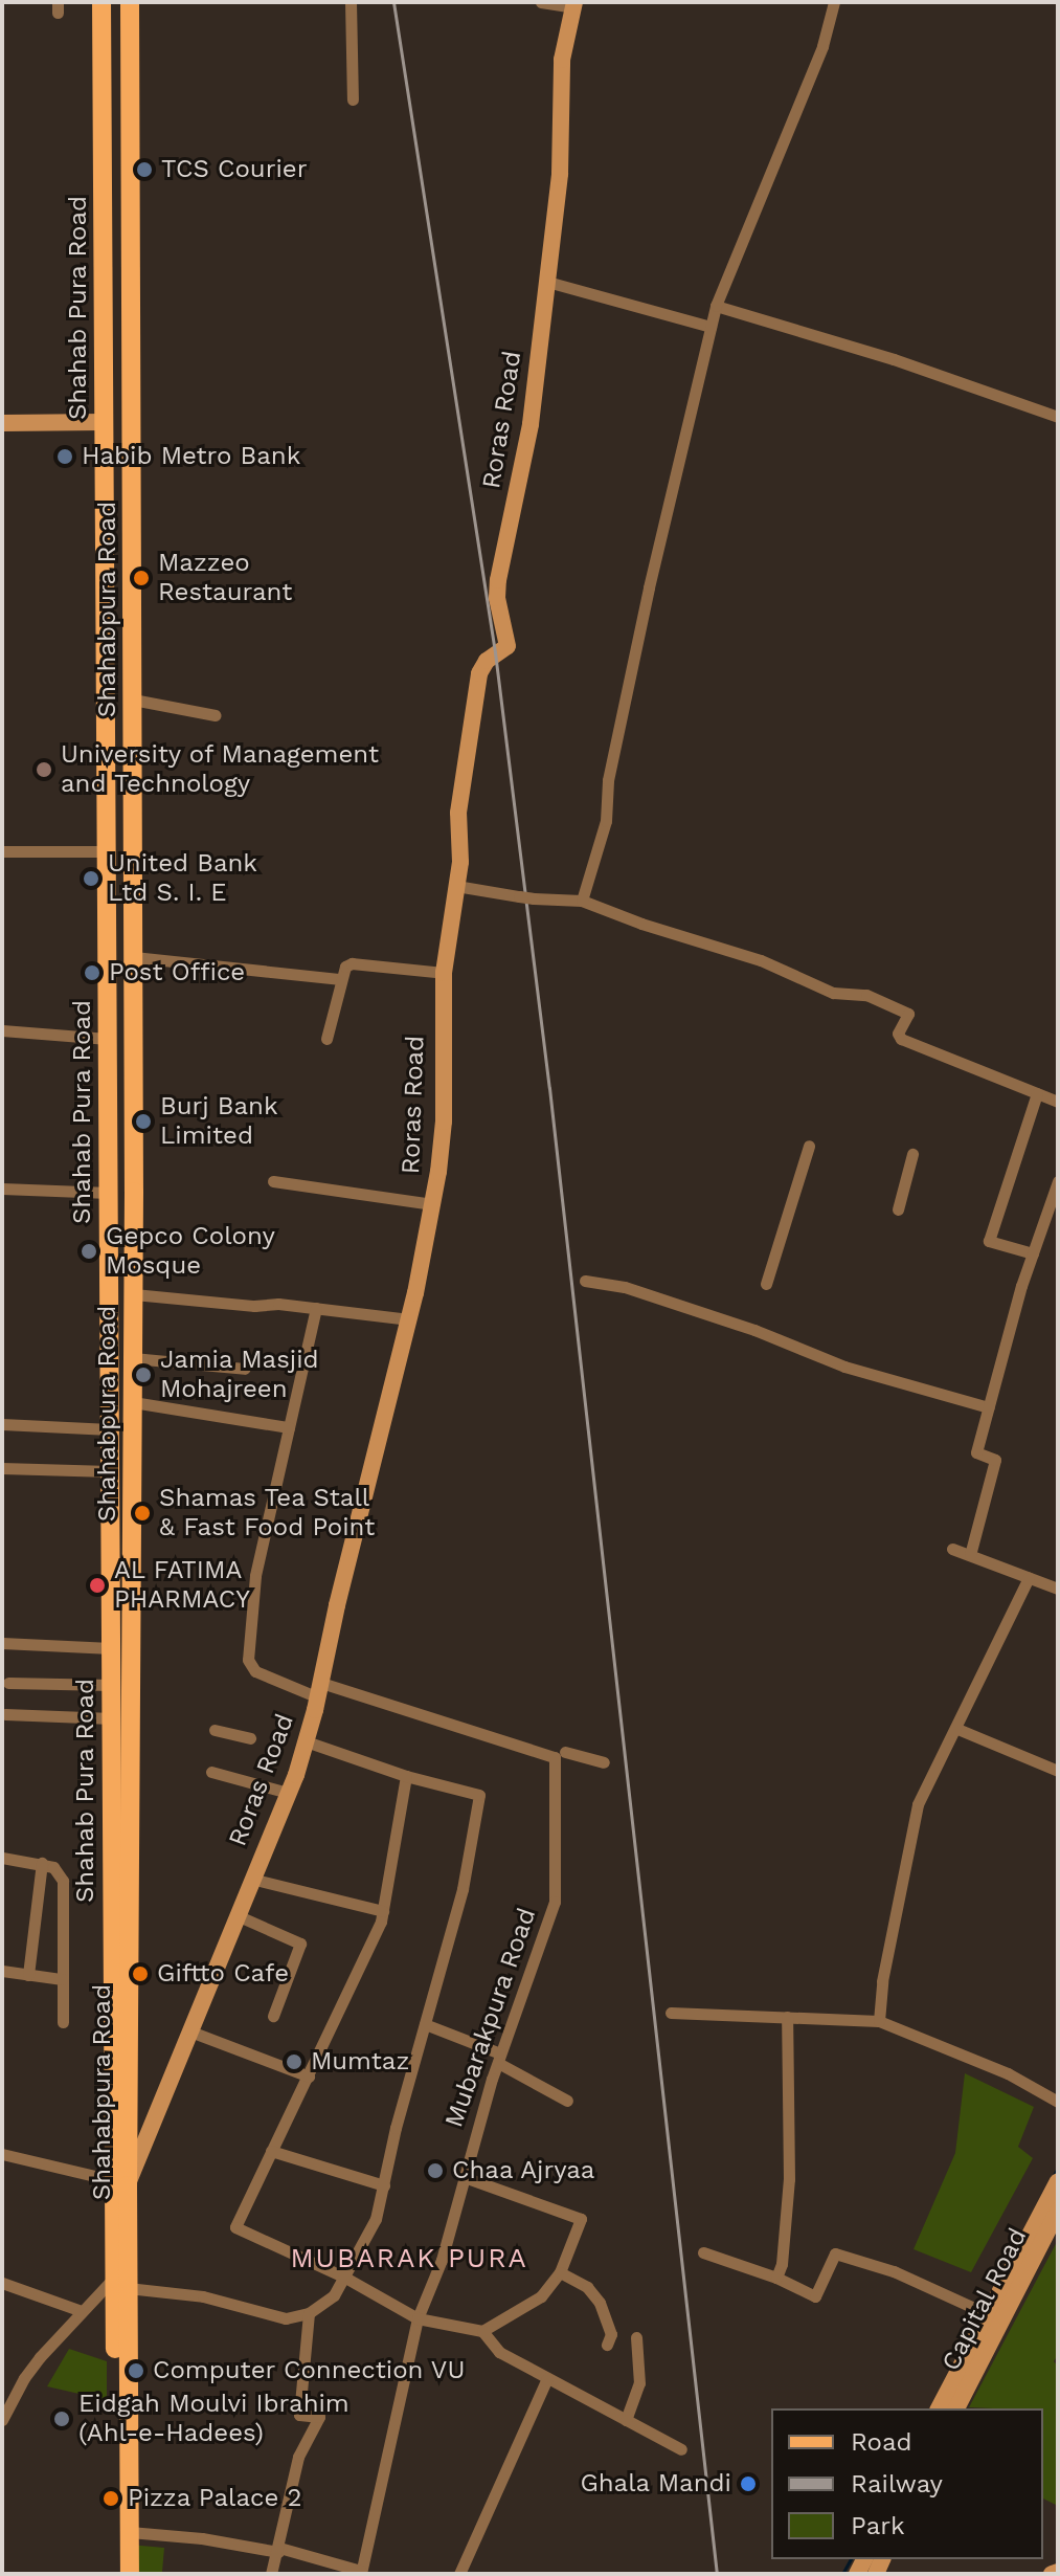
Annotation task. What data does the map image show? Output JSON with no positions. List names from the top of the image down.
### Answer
{
  "streets": {
    "main road": [
      "Shahab Pura Road",
      "Roras Road",
      "Shahabpura Road",
      "Capital Road"
    ],
    "street": ["Mubarakpura Road"]
  },
  "crossings": [
    ["Shahab Pura Road", "Roras Road"],
    ["Shahab Pura Road", "Shahabpura Road"],
    ["Roras Road", "Shahabpura Road"],
    ["Roras Road", "Mubarakpura Road"]
  ],
  "districts": ["MUBARAK PURA"],
  "places": [
    "TCS Courier",
    "Habib Metro Bank",
    "Mazzeo Restaurant",
    "University of Management and Technology",
    "United Bank Ltd S. I. E",
    "Post Office",
    "Burj Bank Limited",
    "Gepco Colony Mosque",
    "Jamia Masjid Mohajreen",
    "Shamas Tea Stall & Fast Food Point",
    "AL FATIMA PHARMACY",
    "Giftto Cafe",
    "Mumtaz",
    "Chaa Ajryaa",
    "Computer Connection VU",
    "Eidgah Moulvi Ibrahim (Ahl-e-Hadees)",
    "Ghala Mandi",
    "Pizza Palace 2"
  ],
  "legend": ["Road", "Railway", "Park"]
}
